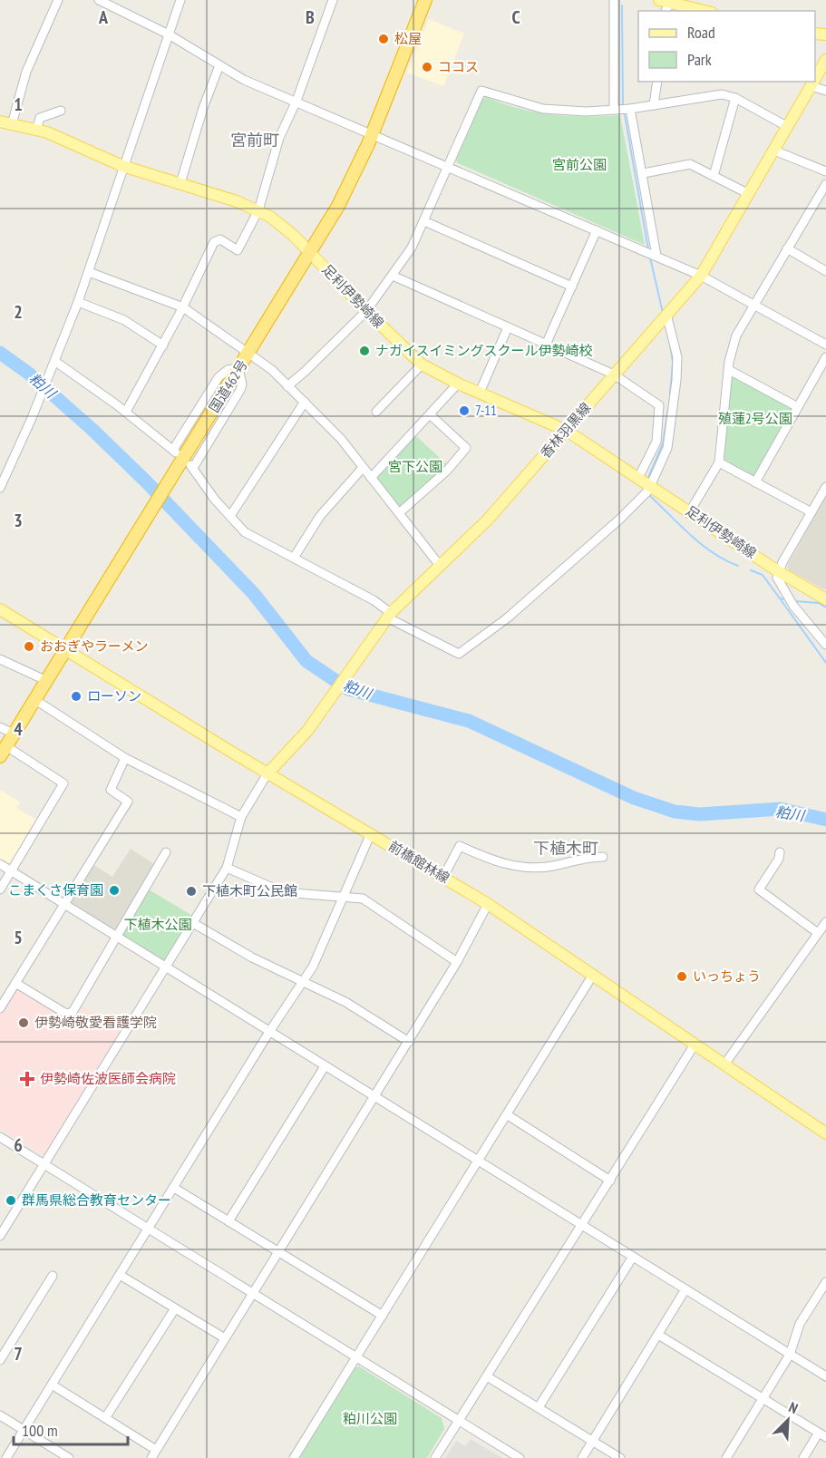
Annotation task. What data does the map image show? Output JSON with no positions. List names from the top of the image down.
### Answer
{
  "streets": {
    "highway": ["国道462号"],
    "main road": ["足利伊勢崎線", "香林羽黒線", "前橋館林線"]
  },
  "crossings": [
    ["足利伊勢崎線", "国道462号"],
    ["足利伊勢崎線", "香林羽黒線"],
    ["国道462号", "前橋館林線"],
    ["香林羽黒線", "前橋館林線"]
  ],
  "districts": ["宮前町", "下植木町"],
  "water": ["粕川"],
  "parks": [
    "宮前公園",
    "殖蓮2号公園",
    "宮下公園",
    "下植木公園",
    "粕川公園"
  ],
  "places": {
    "other": [
      "松屋",
      "ココス",
      "ナガイスイミングスクール伊勢崎校",
      "7-11",
      "おおぎやラーメン",
      "ローソン",
      "こまくさ保育園",
      "下植木町公民館",
      "いっちょう",
      "伊勢崎敬愛看護学院",
      "群馬県総合教育センター"
    ],
    "health": ["伊勢崎佐波医師会病院"]
  },
  "legend": ["Road", "Park"],
  "scale_bar": "100 m",
  "north": "top right",
  "grid": {
    "columns": ["A", "B", "C"],
    "rows": [
      "1",
      "2",
      "3",
      "4",
      "5",
      "6",
      "7"
    ]
  }
}
